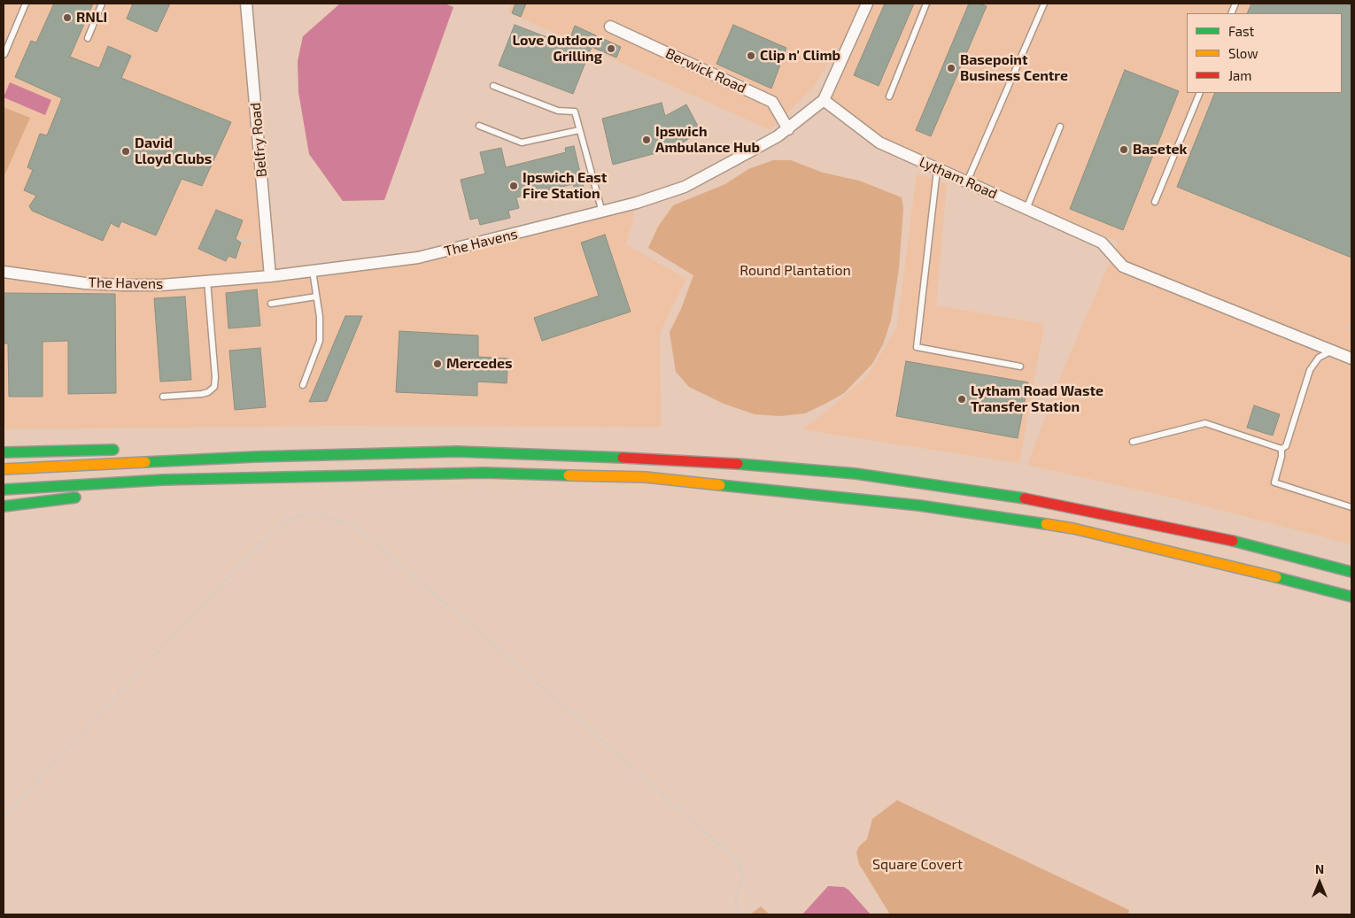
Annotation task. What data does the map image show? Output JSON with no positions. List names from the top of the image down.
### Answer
{
  "streets": {
    "street": [
      "Berwick Road",
      "Belfry Road",
      "Lytham Road",
      "The Havens"
    ]
  },
  "crossings": [
    ["Berwick Road", "The Havens"],
    ["Belfry Road", "The Havens"],
    ["Lytham Road", "The Havens"]
  ],
  "parks": ["Round Plantation", "Square Covert"],
  "places": [
    "RNLI",
    "Love Outdoor Grilling",
    "Clip n' Climb",
    "Basepoint Business Centre",
    "Ipswich Ambulance Hub",
    "Basetek",
    "David Lloyd Clubs",
    "Ipswich East Fire Station",
    "Mercedes",
    "Lytham Road Waste Transfer Station"
  ],
  "legend": ["Fast", "Slow", "Jam"],
  "north": "top"
}
